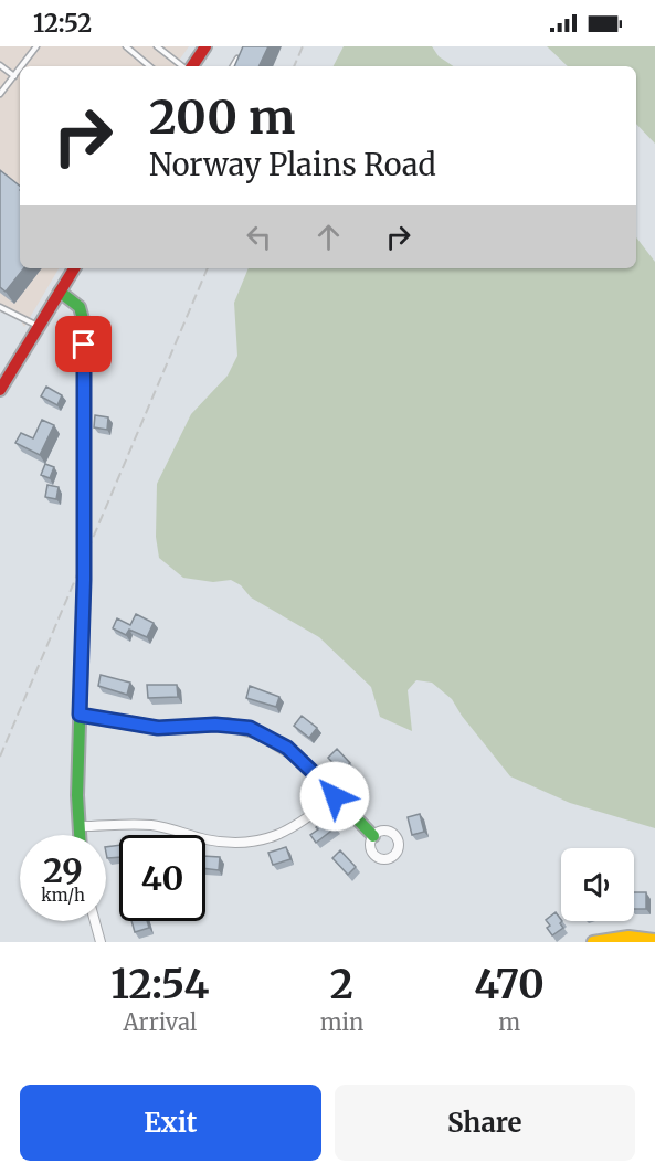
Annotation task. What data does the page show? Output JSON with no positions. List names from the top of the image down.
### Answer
{
  "page": {
    "status": "12:52",
    "turn": ["200 m", "Norway Plains Road"],
    "speed": "29 km/h",
    "limit": "40",
    "eta": [
      "12:54",
      "Arrival",
      "2",
      "min",
      "470",
      "m"
    ],
    "buttons": ["Exit", "Share"]
  }
}
